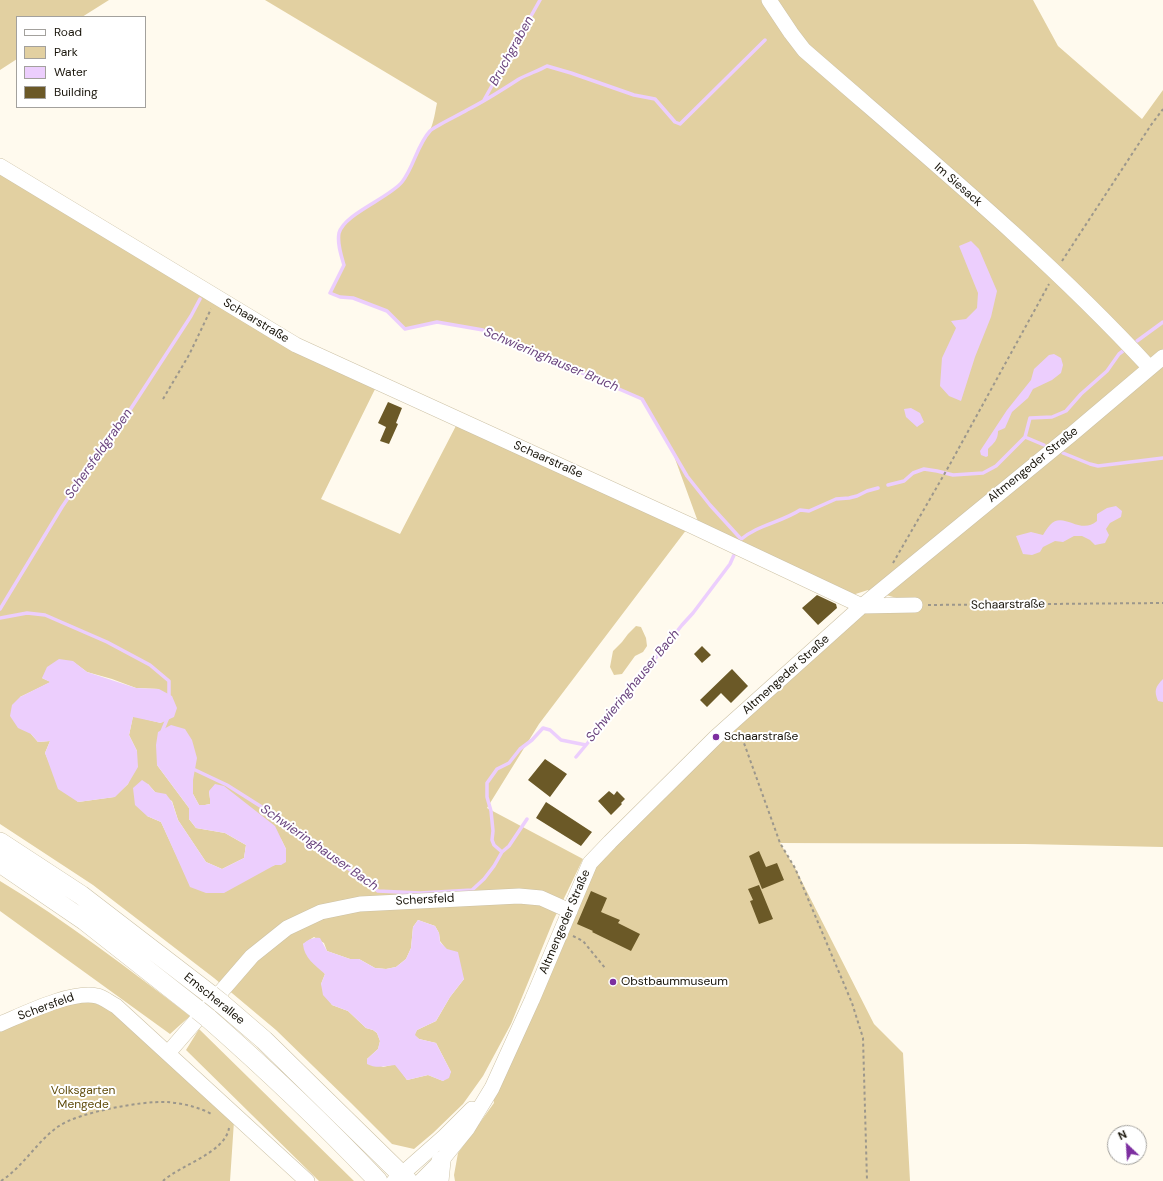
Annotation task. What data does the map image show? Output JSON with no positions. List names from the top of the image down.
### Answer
{
  "streets": {
    "main road": ["Emscherallee"],
    "street": [
      "Im Siesack",
      "Schaarstraße",
      "Altmengeder Straße",
      "Schersfeld"
    ]
  },
  "crossings": [
    ["Im Siesack", "Altmengeder Straße"],
    ["Schaarstraße", "Altmengeder Straße"],
    ["Altmengeder Straße", "Schersfeld"],
    ["Altmengeder Straße", "Emscherallee"]
  ],
  "water": [
    "Bruchgraben",
    "Schwieringhauser Bruch",
    "Schersfeldgraben",
    "Schwieringhauser Bach"
  ],
  "parks": ["Volksgarten Mengede"],
  "places": ["Schaarstraße", "Obstbaummuseum"],
  "legend": [
    "Road",
    "Park",
    "Water",
    "Building"
  ],
  "north": "top left"
}
